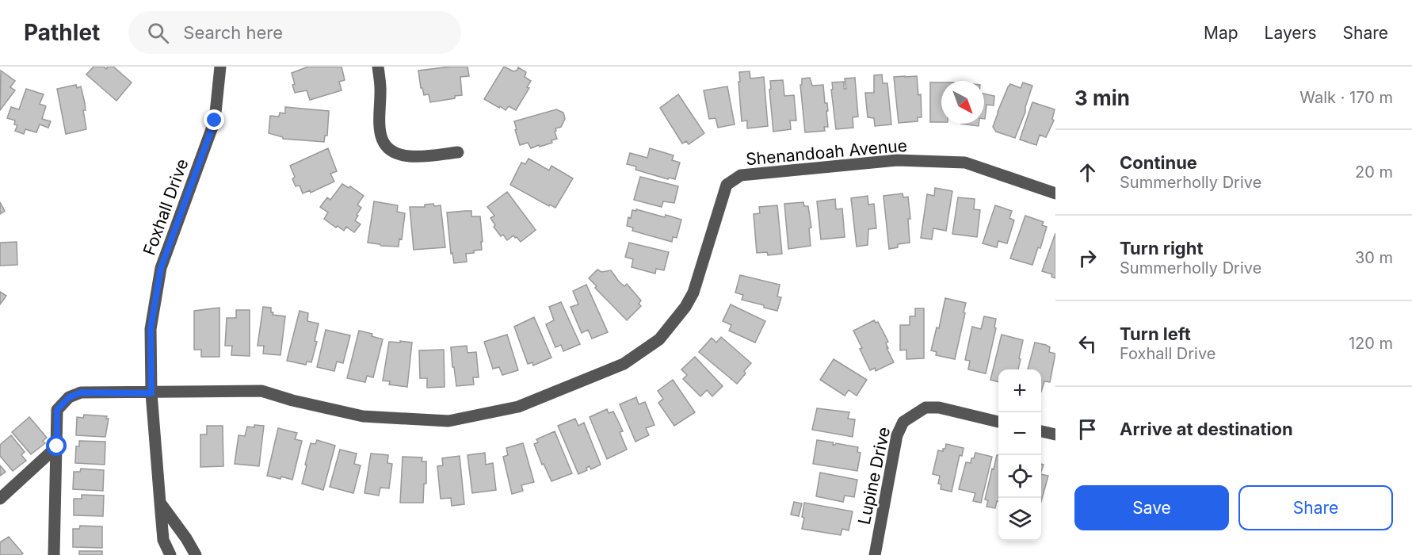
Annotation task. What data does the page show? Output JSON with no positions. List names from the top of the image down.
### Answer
{
  "streets": {
    "street": ["Shenandoah Avenue", "Foxhall Drive", "Lupine Drive"]
  },
  "crossings": [
    ["Shenandoah Avenue", "Foxhall Drive"]
  ],
  "north": "bottom right",
  "page": {
    "header": "Pathlet",
    "search": "Search here",
    "nav": ["Map", "Layers", "Share"],
    "heading": ["3 min", "Walk · 170 m"],
    "list": [
      ["Continue", "Summerholly Drive", "20 m"],
      ["Turn right", "Summerholly Drive", "30 m"],
      ["Turn left", "Foxhall Drive", "120 m"],
      "Arrive at destination"
    ],
    "map_buttons": ["+", "−"],
    "buttons": ["Save", "Share"]
  }
}
